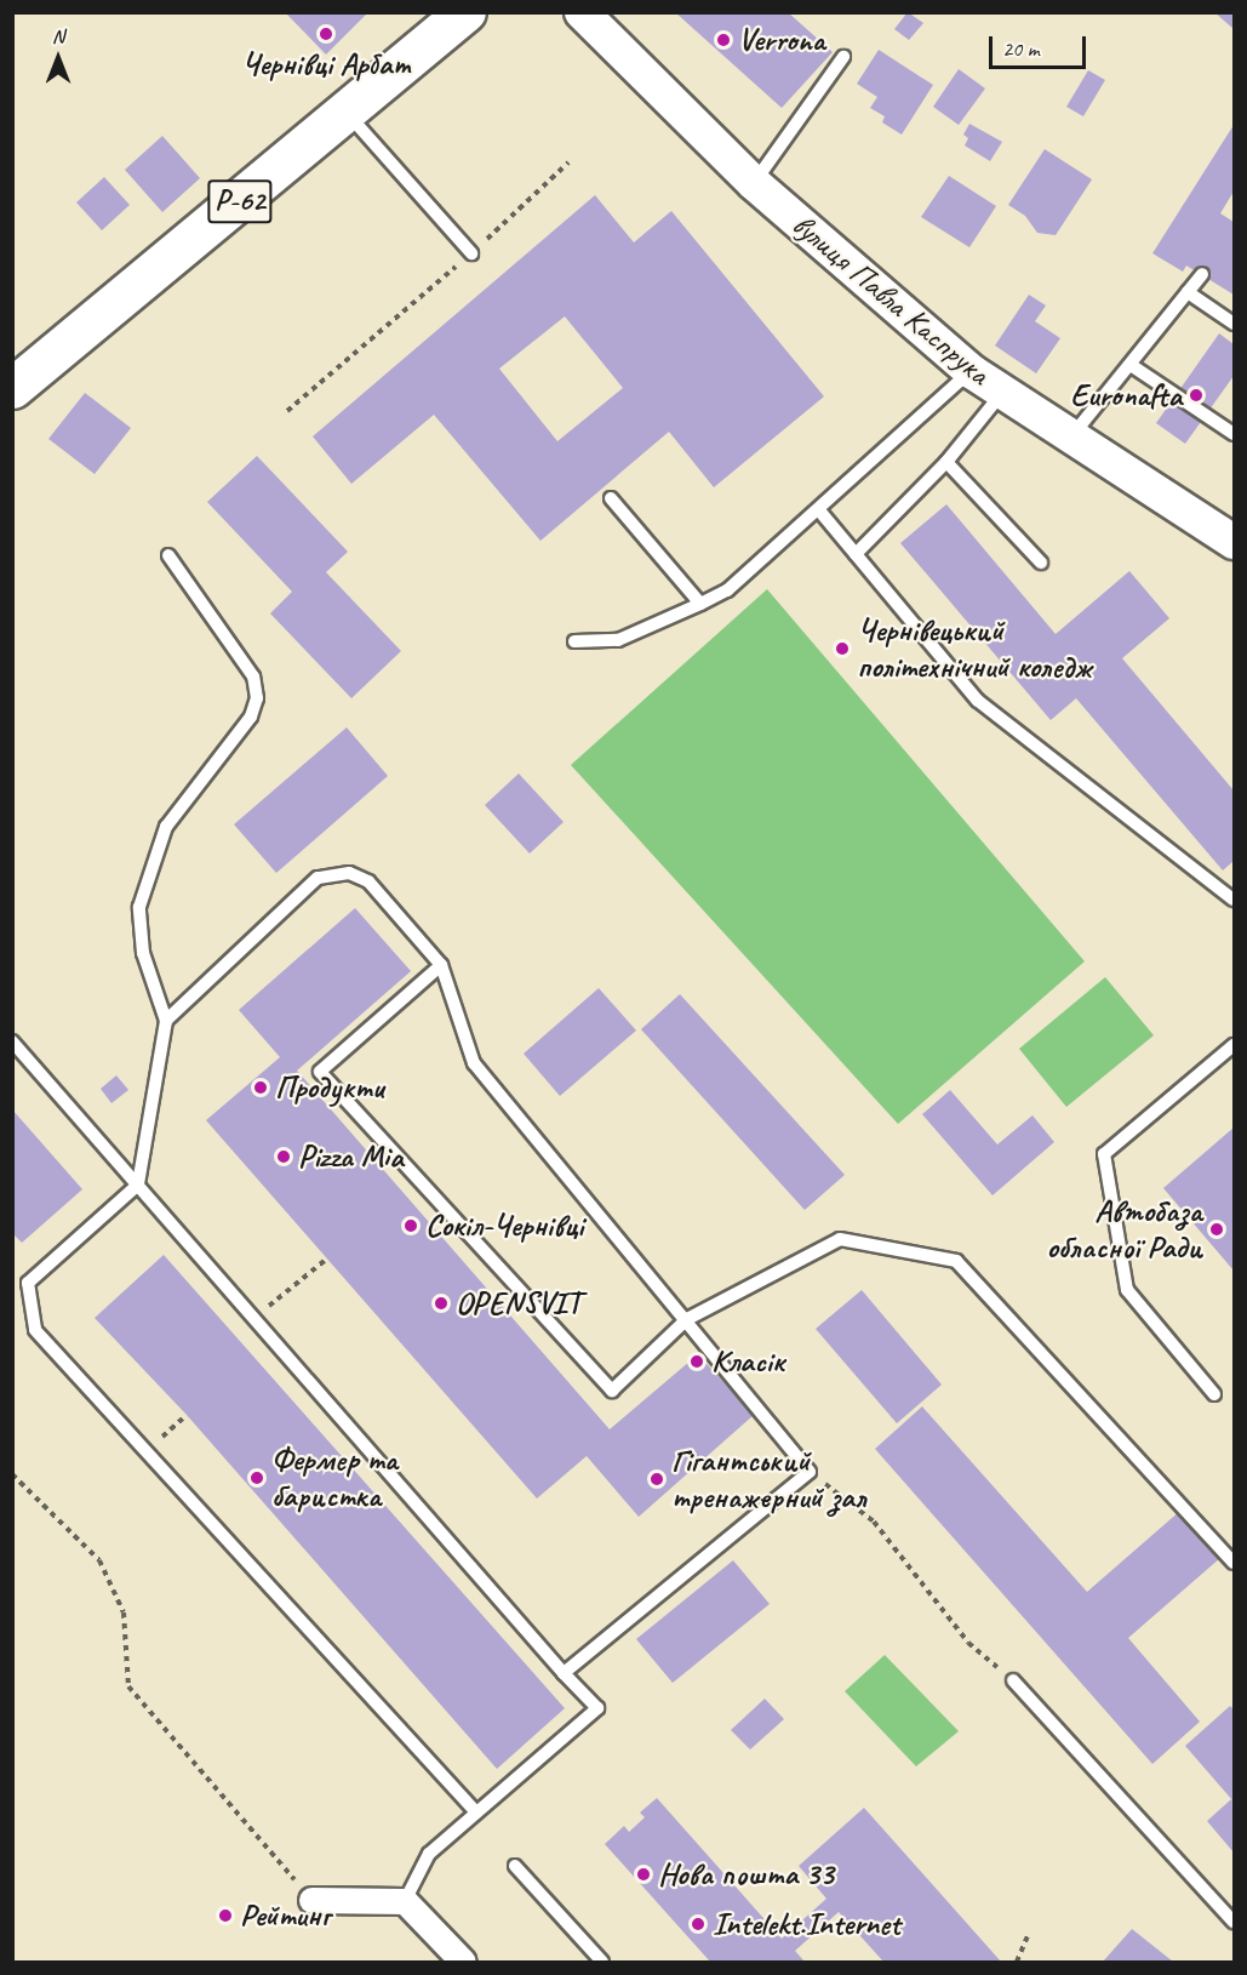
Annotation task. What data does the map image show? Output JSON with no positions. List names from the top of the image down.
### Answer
{
  "streets": {
    "main road": ["Р-62"],
    "street": ["вулиця Павла Каспрука"]
  },
  "places": [
    "Чернівці Арбат",
    "Verrona",
    "Euronafta",
    "Чернівецький політехнічний коледж",
    "Продукти",
    "Pizza Mia",
    "Сокіл-Чернівці",
    "Автобаза обласної Ради",
    "OPENSVIT",
    "Класік",
    "Фермер та баристка",
    "Гігантський тренажерний зал",
    "Нова пошта 33",
    "Рейтинг",
    "Intelekt.Internet"
  ],
  "scale_bar": "20 m",
  "north": "top"
}
